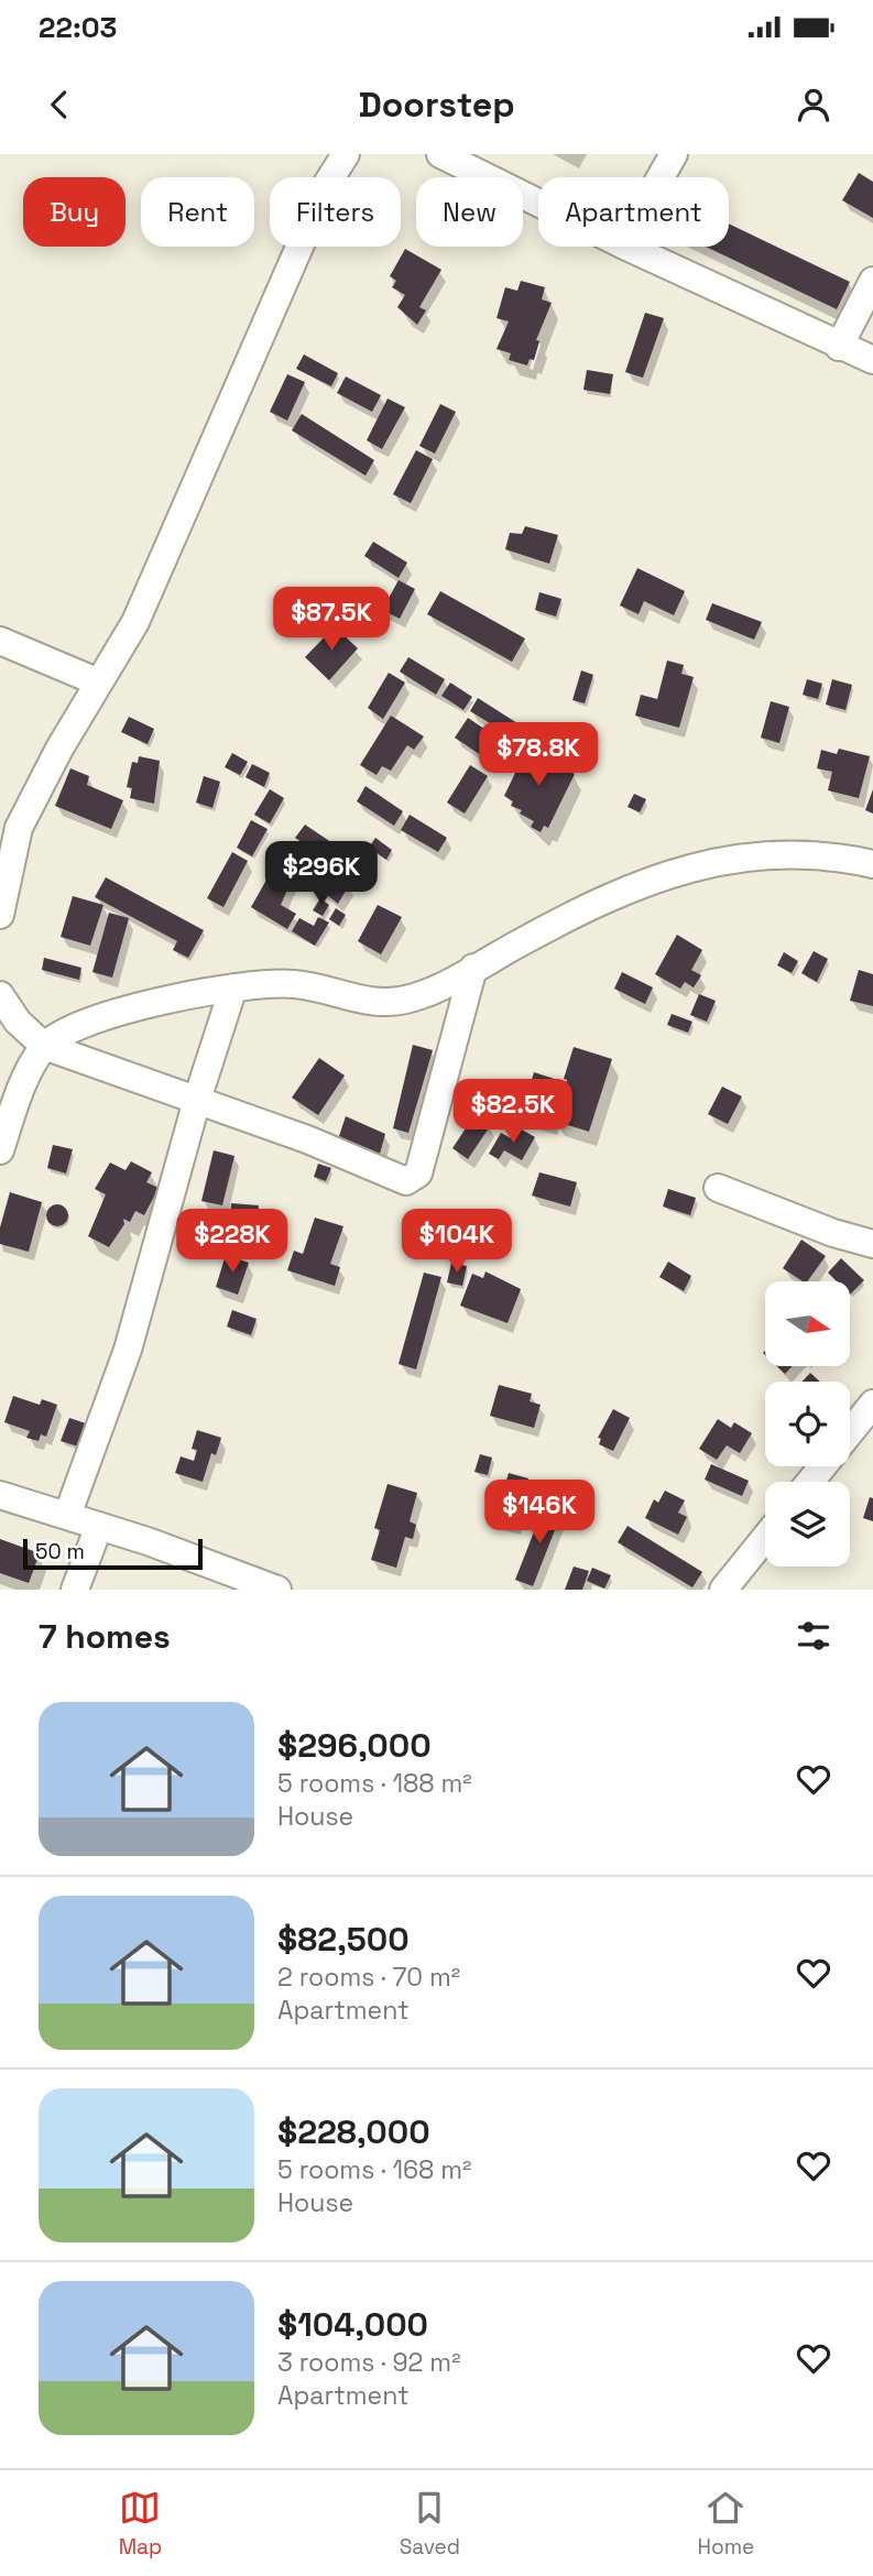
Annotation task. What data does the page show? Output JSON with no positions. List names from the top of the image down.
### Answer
{
  "scale_bar": "50 m",
  "north": "right",
  "page": {
    "status": "22:03",
    "header": "Doorstep",
    "chip": [
      "Buy",
      "Rent",
      "Filters",
      "New",
      "Apartment"
    ],
    "price": [
      "$87.5K",
      "$78.8K",
      "$296K",
      "$82.5K",
      "$228K",
      "$104K",
      "$146K"
    ],
    "scale": "50 m",
    "heading": "7 homes",
    "list": [
      {
        "name": "$296,000",
        "note": "5 rooms · 188 m² · House"
      },
      {
        "name": "$82,500",
        "note": "2 rooms · 70 m² · Apartment"
      },
      {
        "name": "$228,000",
        "note": "5 rooms · 168 m² · House"
      },
      {
        "name": "$104,000",
        "note": "3 rooms · 92 m² · Apartment"
      }
    ],
    "tabs": ["Map", "Saved", "Home"]
  }
}
